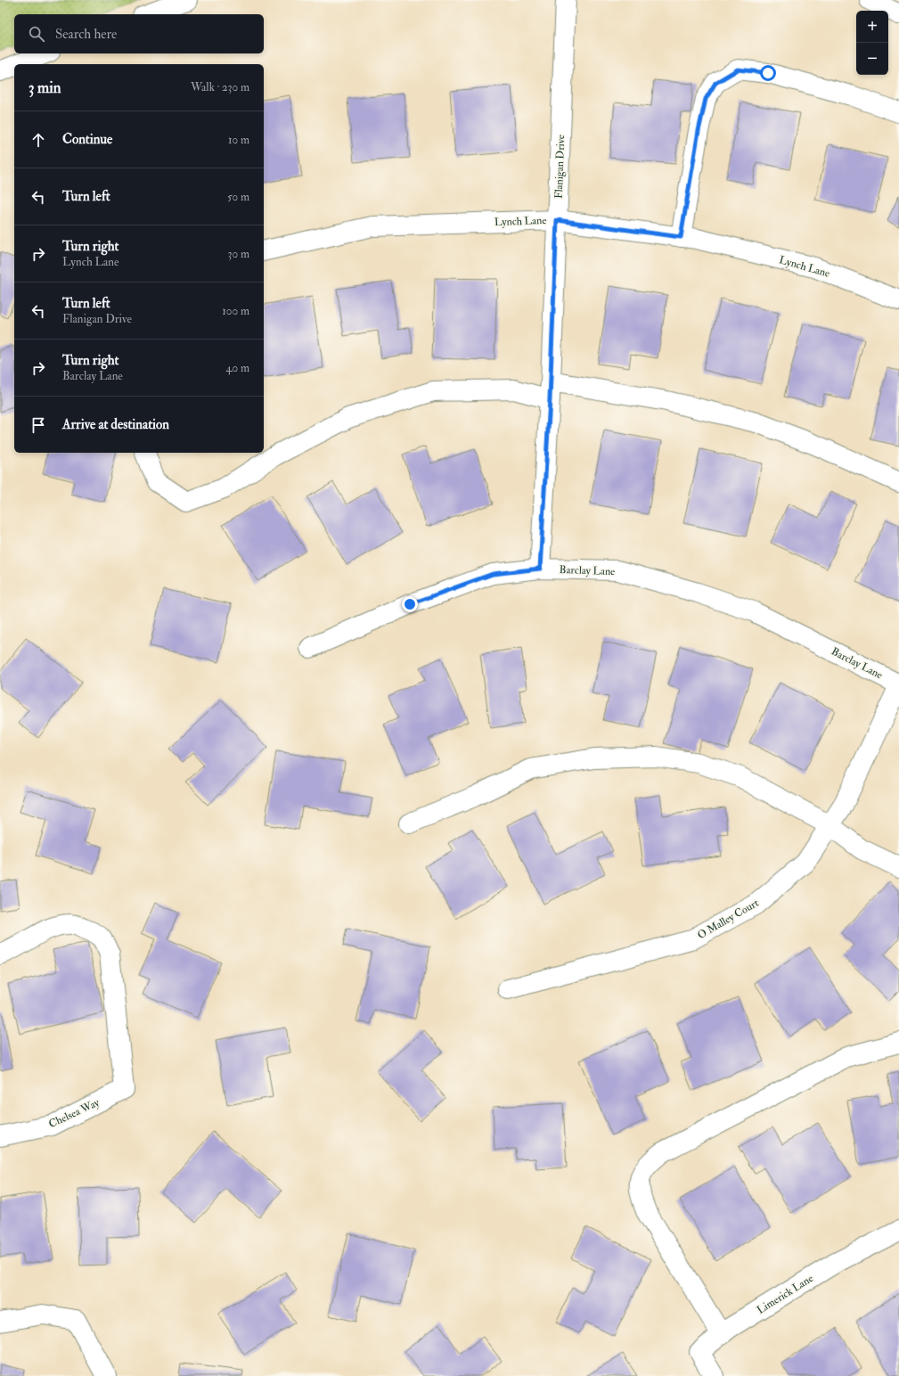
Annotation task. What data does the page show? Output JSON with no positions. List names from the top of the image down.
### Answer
{
  "streets": {
    "street": [
      "Flanigan Drive",
      "Lynch Lane",
      "Barclay Lane",
      "O Malley Court",
      "Chelsea Way",
      "Limerick Lane"
    ]
  },
  "crossings": [
    ["Flanigan Drive", "Lynch Lane"],
    ["Flanigan Drive", "Barclay Lane"],
    ["Barclay Lane", "O Malley Court"]
  ],
  "page": {
    "map_buttons": ["+", "−"],
    "search": "Search here",
    "heading": ["3 min", "Walk · 230 m"],
    "list": [
      ["Continue", "10 m"],
      ["Turn left", "50 m"],
      ["Turn right", "Lynch Lane", "30 m"],
      ["Turn left", "Flanigan Drive", "100 m"],
      ["Turn right", "Barclay Lane", "40 m"],
      "Arrive at destination"
    ]
  }
}
